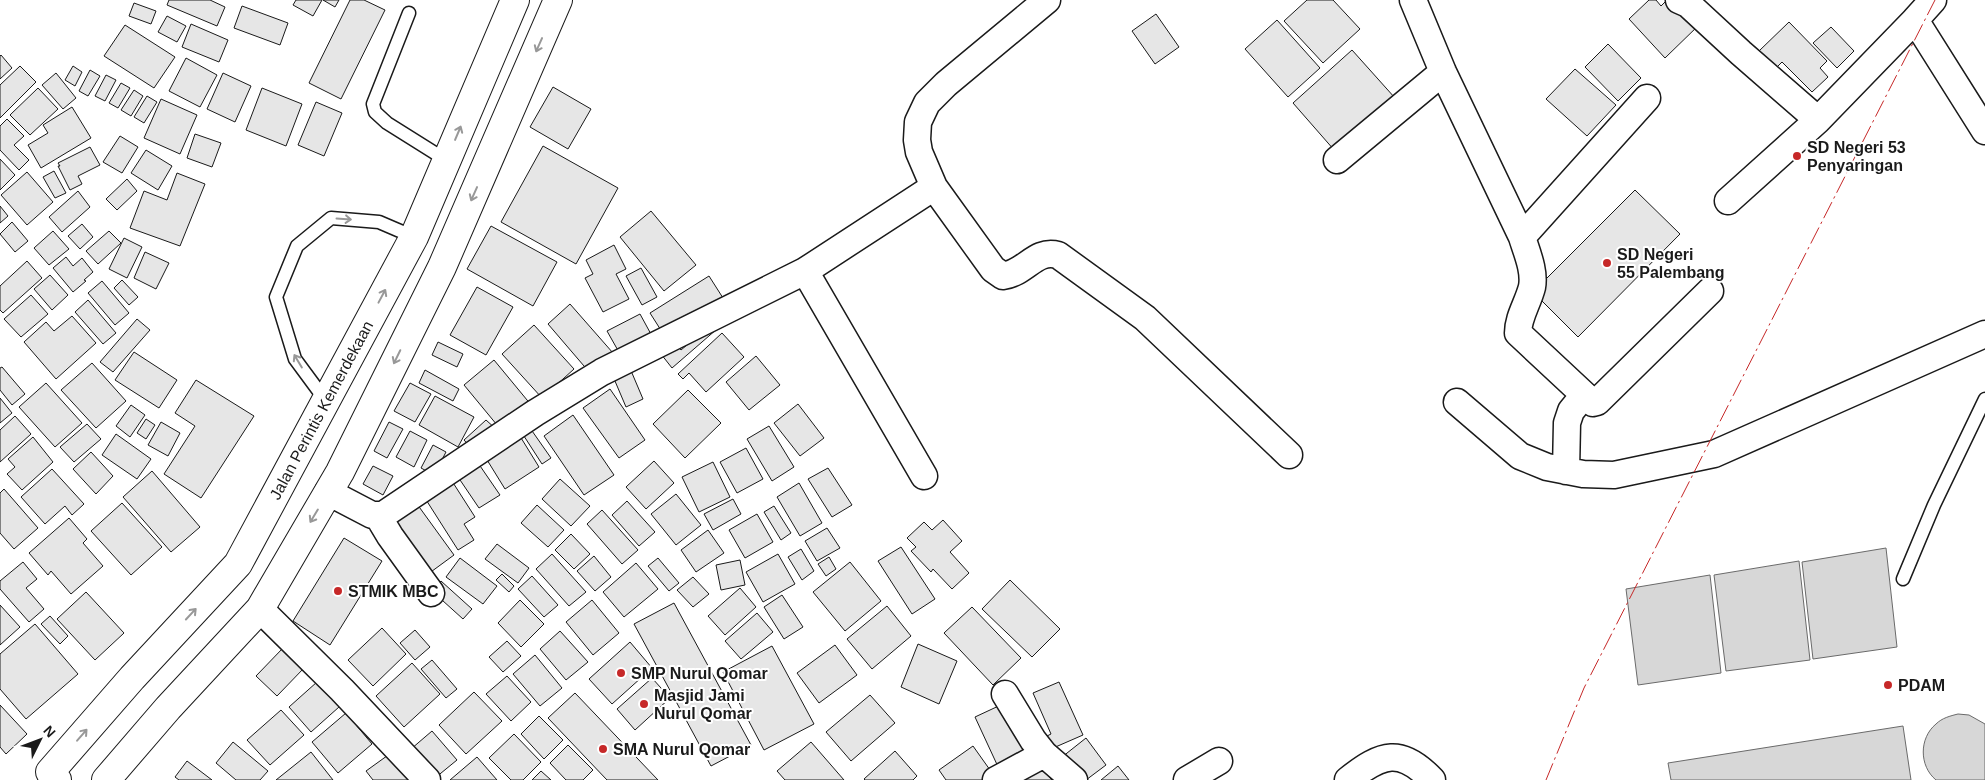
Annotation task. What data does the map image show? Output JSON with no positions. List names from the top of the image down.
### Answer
{
  "streets": {
    "highway": ["Jalan Perintis Kemerdekaan"]
  },
  "places": [
    "SD Negeri 53 Penyaringan",
    "SD Negeri 55 Palembang",
    "STMIK MBC",
    "SMP Nurul Qomar",
    "PDAM",
    "Masjid Jami Nurul Qomar",
    "SMA Nurul Qomar"
  ],
  "north": "top right"
}
